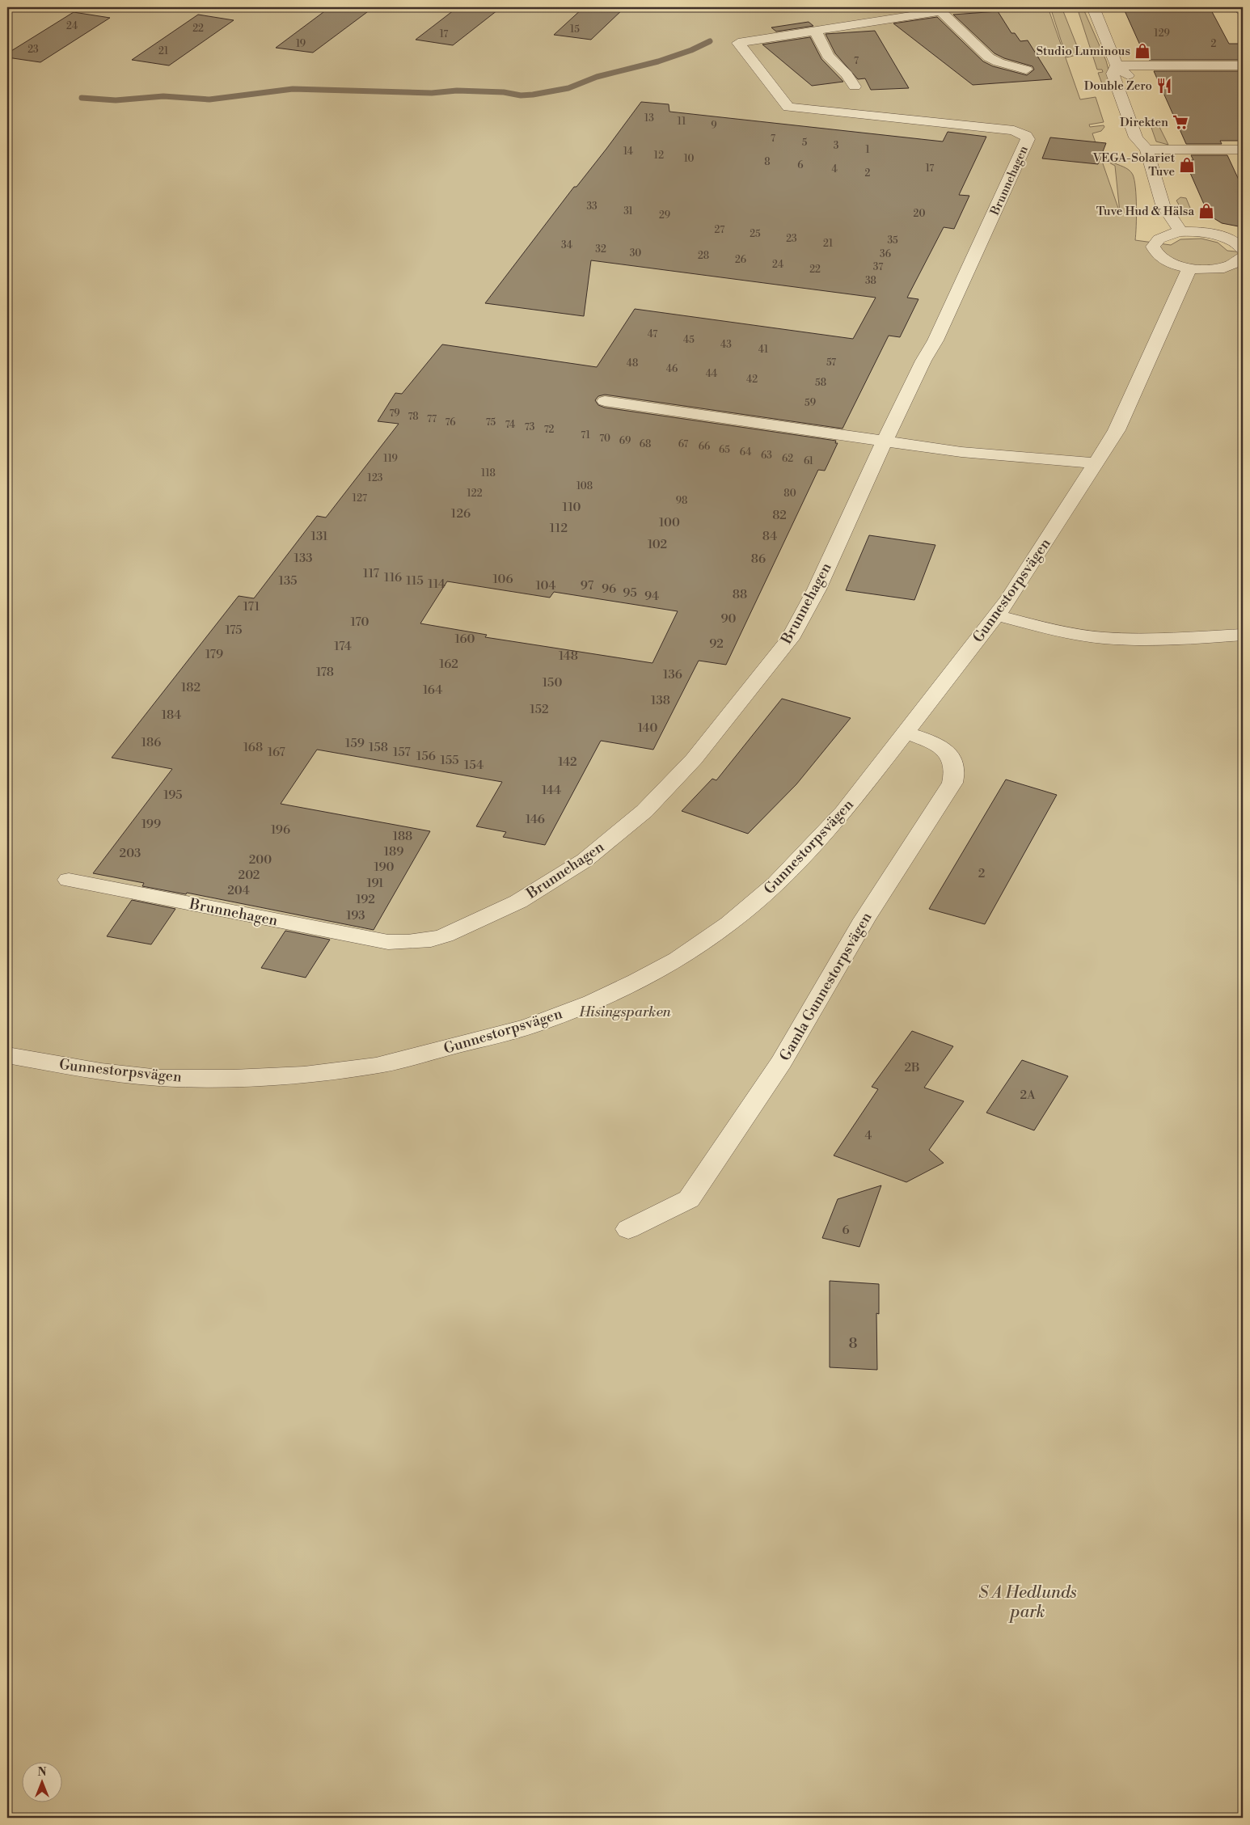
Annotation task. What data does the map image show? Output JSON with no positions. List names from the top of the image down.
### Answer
{
  "streets": {
    "street": ["Brunnehagen", "Gunnestorpsvägen", "Gamla Gunnestorpsvägen"]
  },
  "crossings": [
    ["Gunnestorpsvägen", "Gamla Gunnestorpsvägen"]
  ],
  "parks": ["Hisingsparken", "S A Hedlunds park"],
  "places": {
    "shop": ["Studio Luminous", "VEGA-Solariet Tuve", "Tuve Hud & Hälsa"],
    "restaurant": ["Double Zero"],
    "supermarket": ["Direkten"]
  },
  "house_numbers": [
    "24",
    "22",
    "15",
    "129",
    "17",
    "19",
    "2",
    "23",
    "21",
    "7",
    "13",
    "11",
    "9",
    "7",
    "5",
    "3",
    "1",
    "14",
    "12",
    "10",
    "8",
    "6",
    "17",
    "4",
    "2",
    "33",
    "31",
    "20",
    "29",
    "27",
    "25",
    "23",
    "35",
    "21",
    "34",
    "32",
    "30",
    "36",
    "28",
    "26",
    "24",
    "37",
    "22",
    "38",
    "47",
    "45",
    "43",
    "41",
    "57",
    "48",
    "46",
    "44",
    "42",
    "58",
    "59",
    "79",
    "78",
    "77",
    "76",
    "75",
    "74",
    "73",
    "72",
    "71",
    "70",
    "69",
    "68",
    "67",
    "66",
    "65",
    "64",
    "63",
    "119",
    "62",
    "61",
    "118",
    "123",
    "108",
    "122",
    "80",
    "127",
    "98",
    "110",
    "126",
    "82",
    "100",
    "112",
    "131",
    "84",
    "102",
    "133",
    "86",
    "117",
    "116",
    "106",
    "135",
    "115",
    "114",
    "104",
    "97",
    "96",
    "95",
    "88",
    "94",
    "171",
    "90",
    "170",
    "175",
    "160",
    "92",
    "174",
    "179",
    "148",
    "162",
    "178",
    "136",
    "150",
    "182",
    "164",
    "138",
    "152",
    "184",
    "140",
    "186",
    "159",
    "168",
    "158",
    "167",
    "157",
    "156",
    "155",
    "142",
    "154",
    "144",
    "195",
    "146",
    "199",
    "196",
    "188",
    "189",
    "203",
    "200",
    "190",
    "2",
    "202",
    "191",
    "204",
    "192",
    "193",
    "2B",
    "2A",
    "4",
    "6",
    "8"
  ],
  "north": "top"
}
